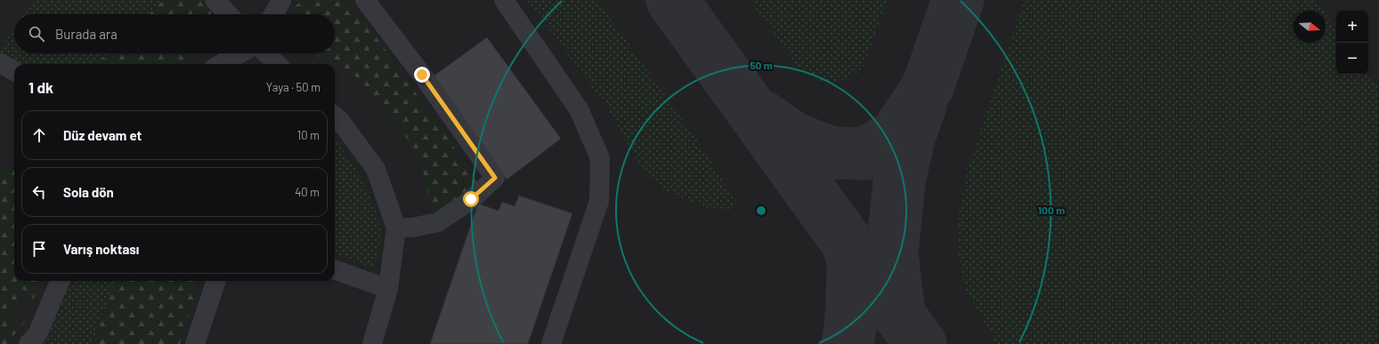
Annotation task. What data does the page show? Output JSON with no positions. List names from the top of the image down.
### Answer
{
  "north": "right",
  "page": {
    "map_buttons": ["+", "−"],
    "search": "Burada ara",
    "heading": ["1 dk", "Yaya · 50 m"],
    "list": [
      ["Düz devam et", "10 m"],
      ["Sola dön", "40 m"],
      "Varış noktası"
    ]
  },
  "rings": ["50 m", "100 m"]
}
